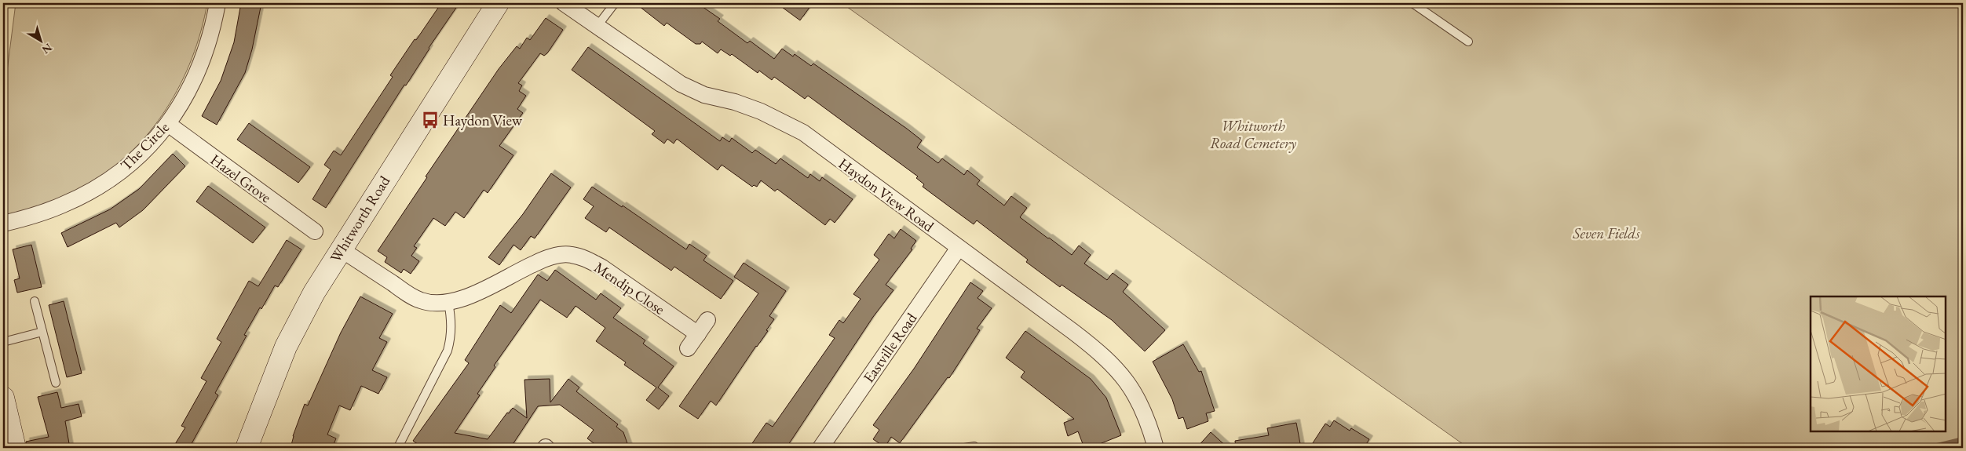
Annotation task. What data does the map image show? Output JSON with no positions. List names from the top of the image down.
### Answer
{
  "streets": {
    "main road": ["Whitworth Road"],
    "street": [
      "The Circle",
      "Hazel Grove",
      "Haydon View Road",
      "Mendip Close",
      "Eastville Road"
    ]
  },
  "crossings": [
    ["The Circle", "Hazel Grove"],
    ["Haydon View Road", "Eastville Road"],
    ["Whitworth Road", "Mendip Close"]
  ],
  "parks": ["Whitworth Road Cemetery", "Seven Fields"],
  "places": {
    "bus stop": ["Haydon View"]
  },
  "north": "bottom right"
}
